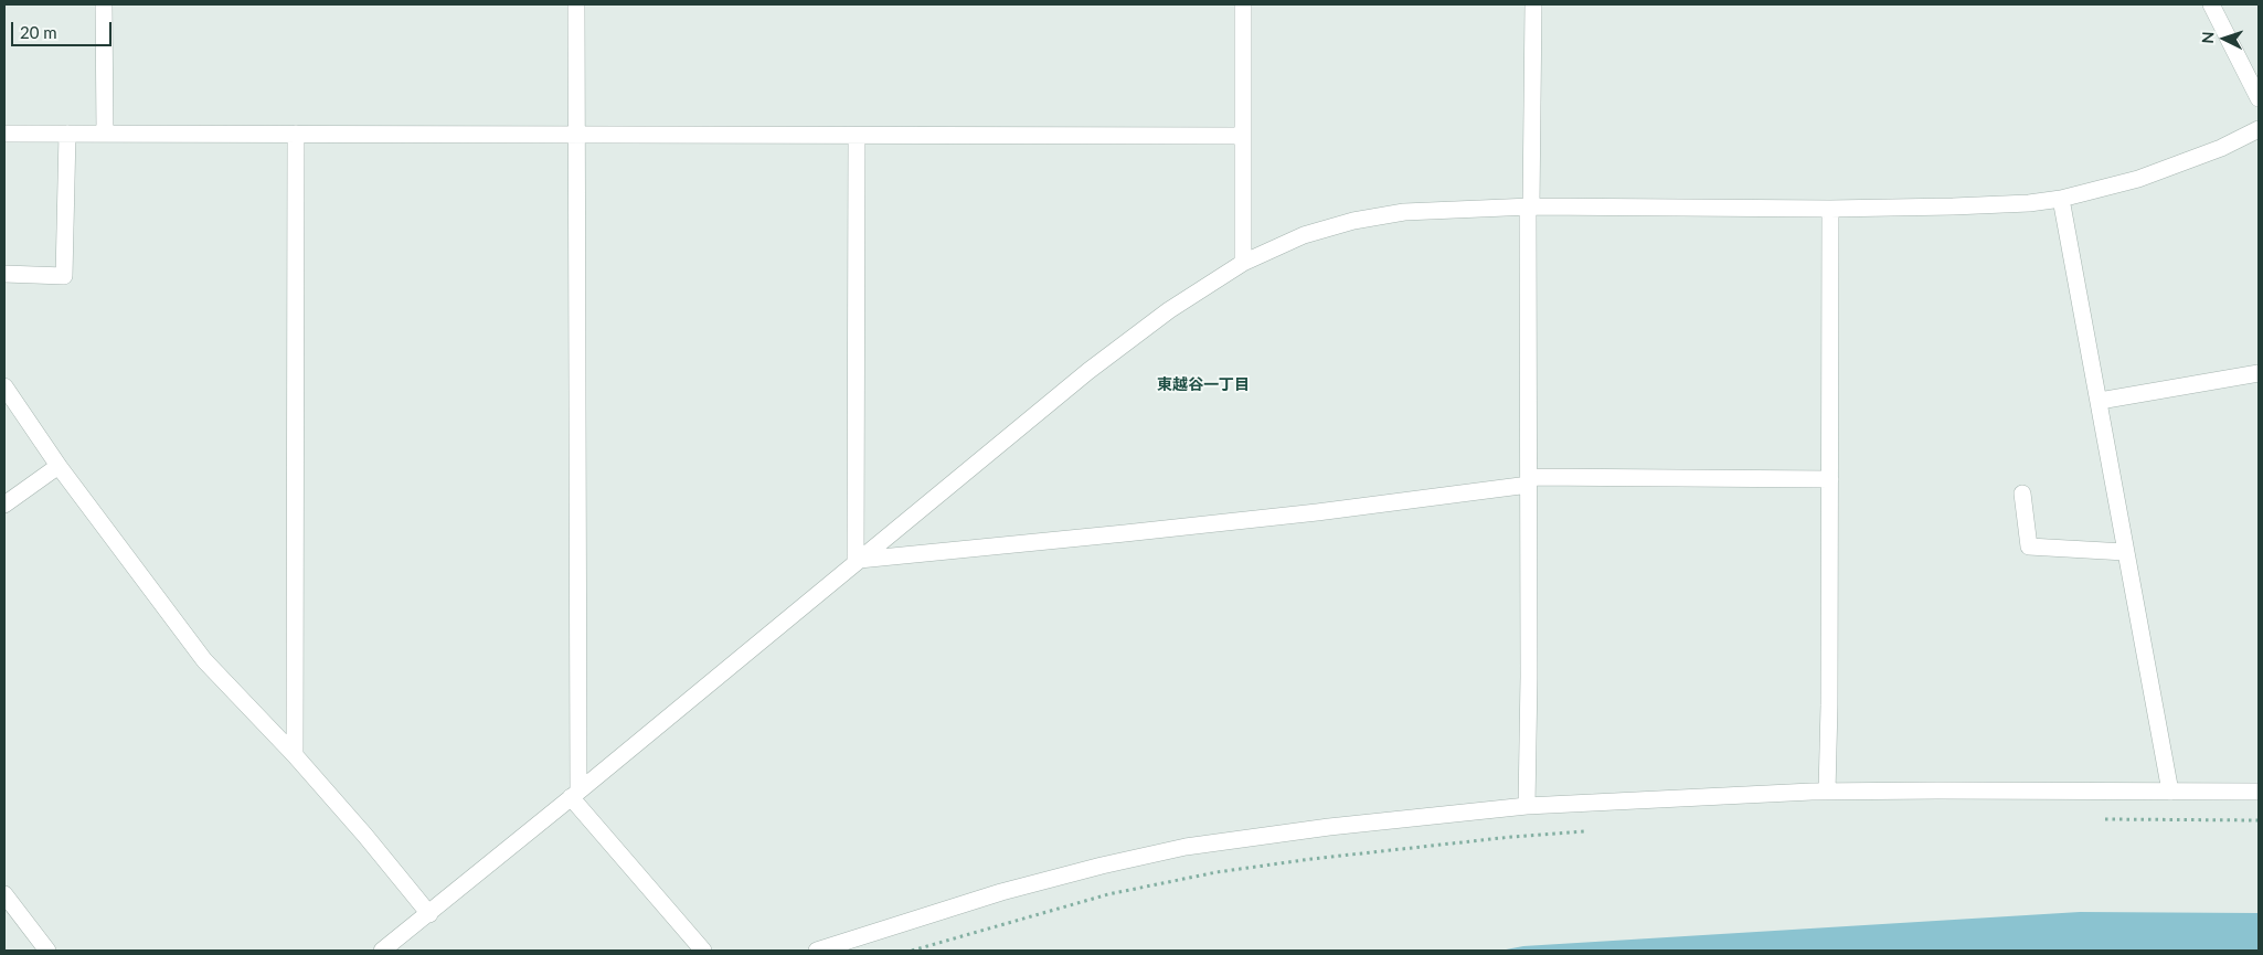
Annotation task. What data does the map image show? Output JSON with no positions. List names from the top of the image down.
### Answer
{
  "districts": ["東越谷一丁目"],
  "scale_bar": "20 m",
  "north": "left"
}
